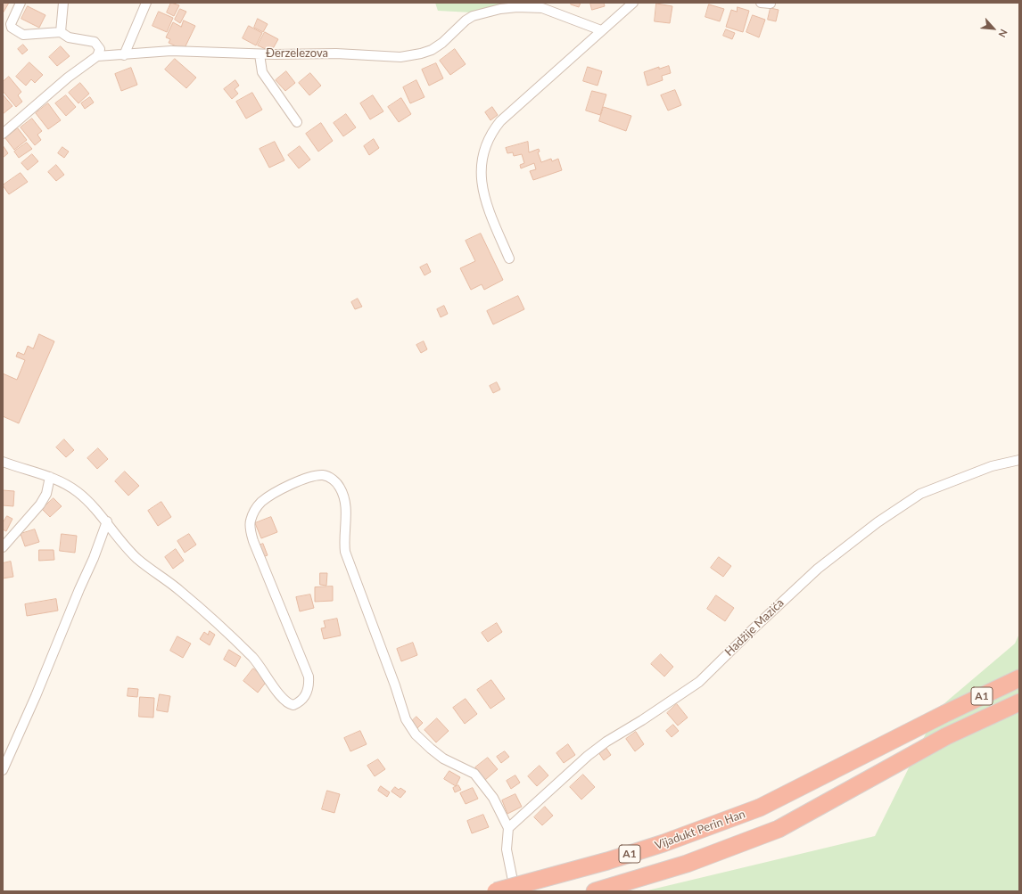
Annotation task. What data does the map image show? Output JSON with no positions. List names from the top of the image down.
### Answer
{
  "streets": {
    "highway": ["A1", "Vijadukt Perin Han"],
    "street": ["Đerzelezova", "Hadžije Mazića"]
  },
  "north": "bottom right"
}
